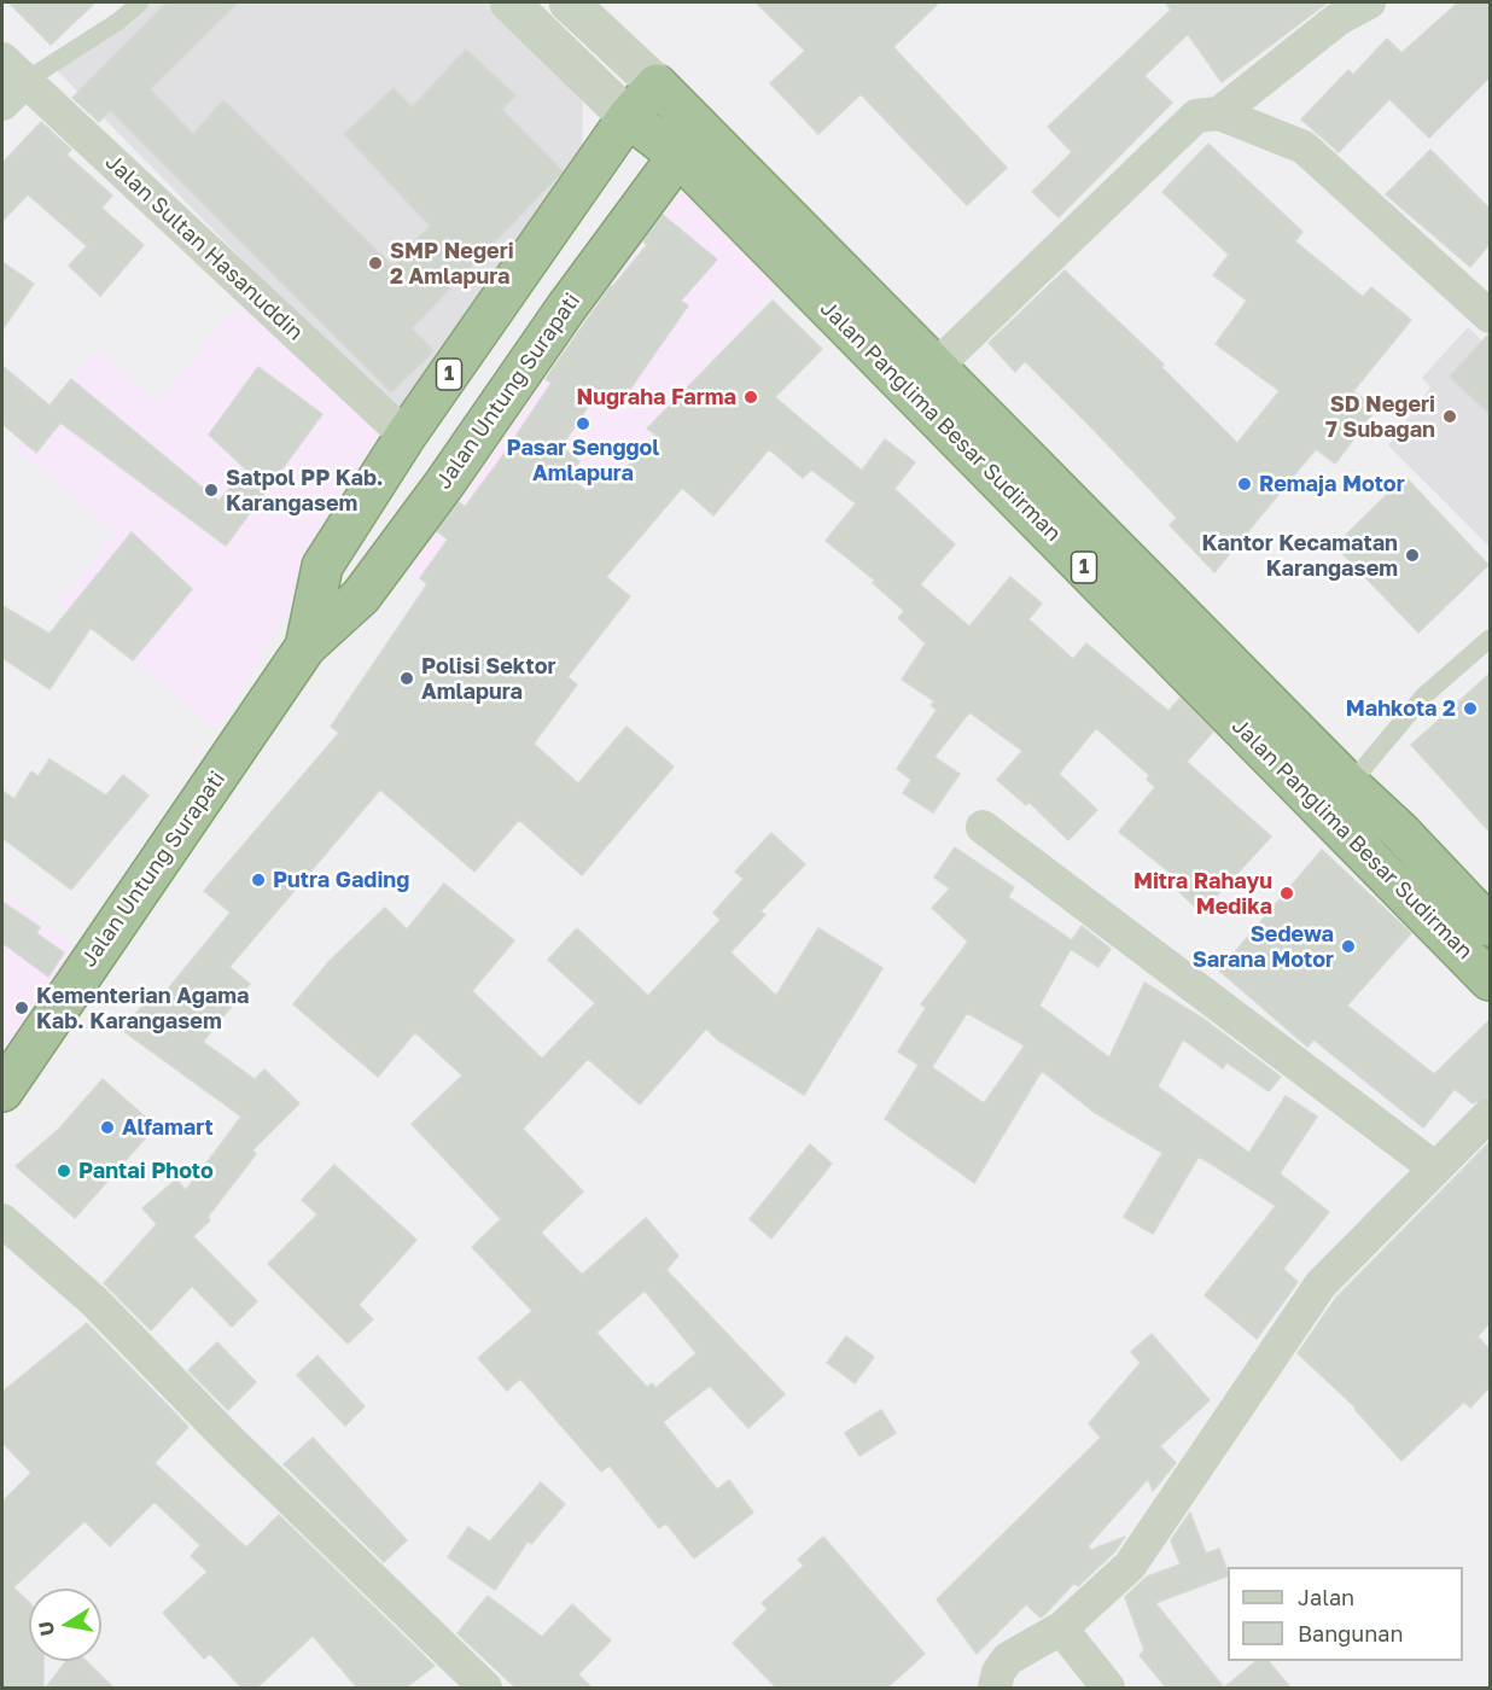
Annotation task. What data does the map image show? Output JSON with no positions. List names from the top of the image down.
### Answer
{
  "streets": {
    "highway": ["1", "Jalan Untung Surapati", "Jalan Panglima Besar Sudirman"],
    "street": ["Jalan Sultan Hasanuddin"]
  },
  "crossings": [
    ["Jalan Sultan Hasanuddin", "Jalan Untung Surapati"],
    ["1", "Jalan Untung Surapati"],
    ["1", "Jalan Panglima Besar Sudirman"],
    ["Jalan Untung Surapati", "Jalan Panglima Besar Sudirman"]
  ],
  "places": [
    "SMP Negeri 2 Amlapura",
    "Nugraha Farma",
    "SD Negeri 7 Subagan",
    "Pasar Senggol Amlapura",
    "Remaja Motor",
    "Satpol PP Kab. Karangasem",
    "Kantor Kecamatan Karangasem",
    "Polisi Sektor Amlapura",
    "Mahkota 2",
    "Putra Gading",
    "Mitra Rahayu Medika",
    "Sedewa Sarana Motor",
    "Kementerian Agama Kab. Karangasem",
    "Alfamart",
    "Pantai Photo"
  ],
  "legend": ["Jalan", "Bangunan"],
  "north": "left"
}
